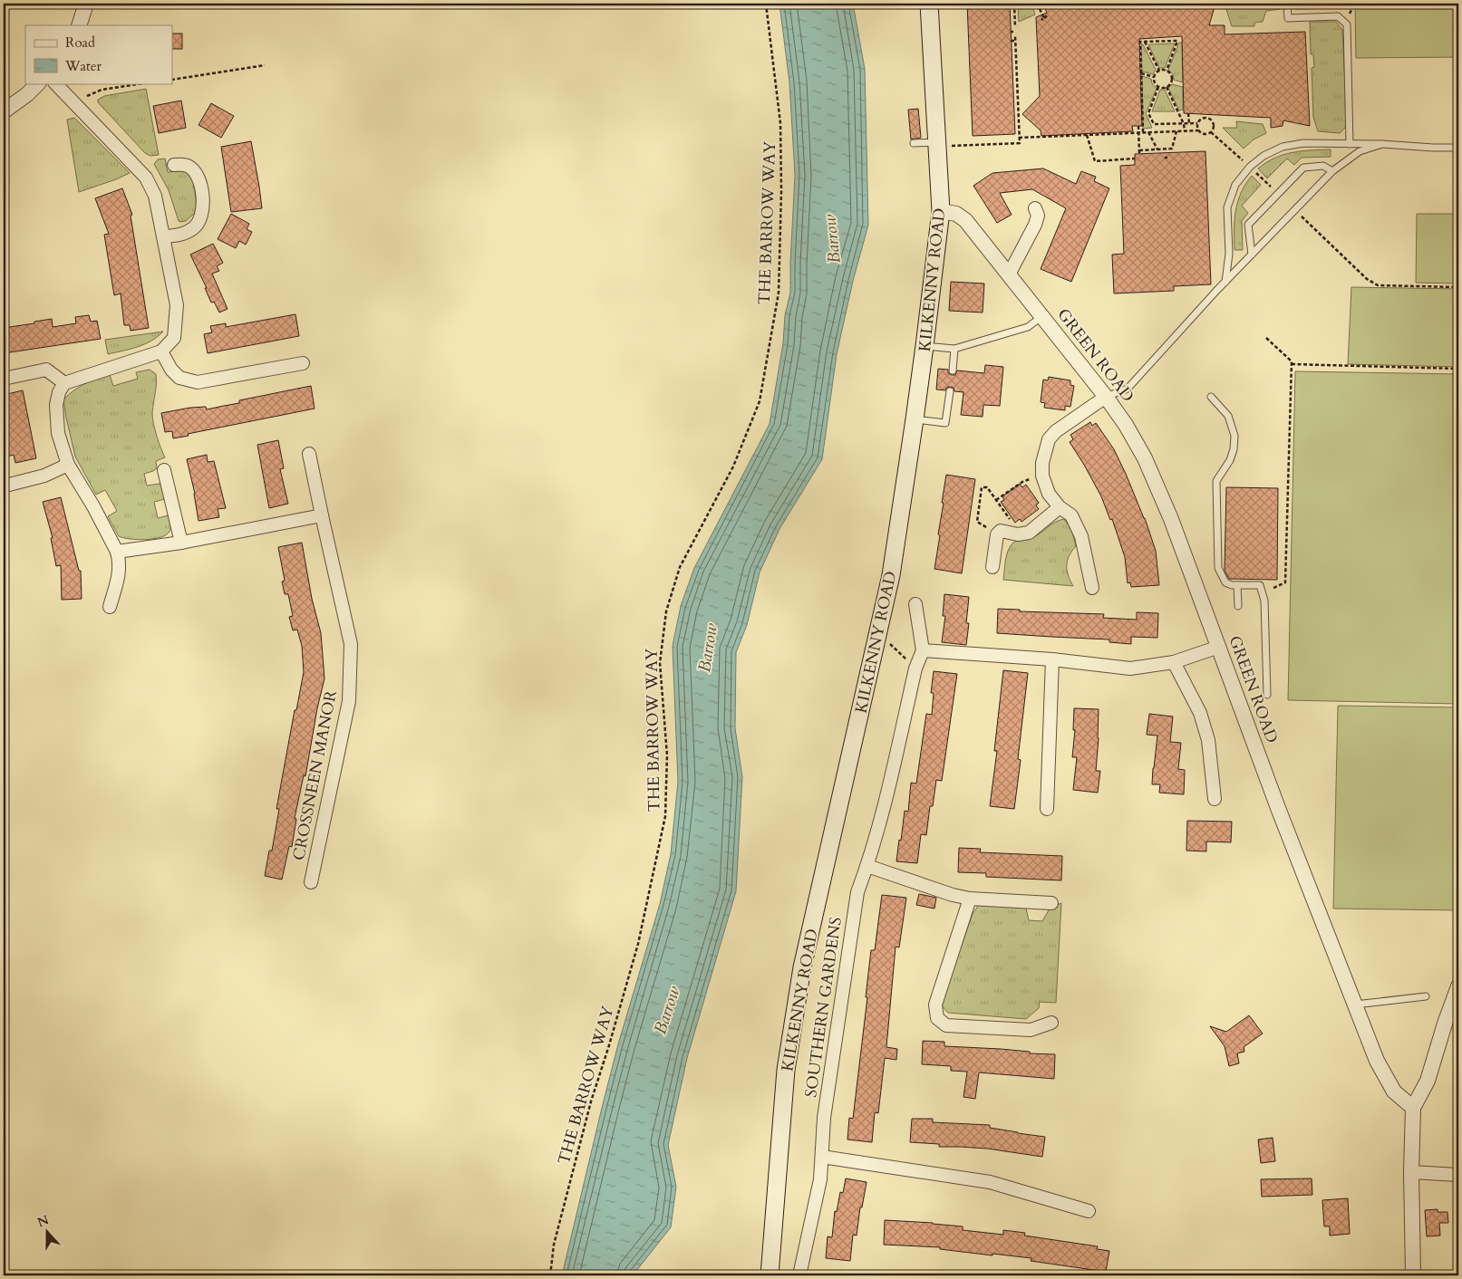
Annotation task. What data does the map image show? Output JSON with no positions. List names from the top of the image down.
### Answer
{
  "streets": {
    "main road": ["KILKENNY ROAD"],
    "street": ["GREEN ROAD", "CROSSNEEN MANOR", "SOUTHERN GARDENS"],
    "path": ["THE BARROW WAY"]
  },
  "crossings": [
    ["KILKENNY ROAD", "GREEN ROAD"]
  ],
  "water": ["Barrow"],
  "legend": ["Road", "Water"],
  "north": "top"
}
